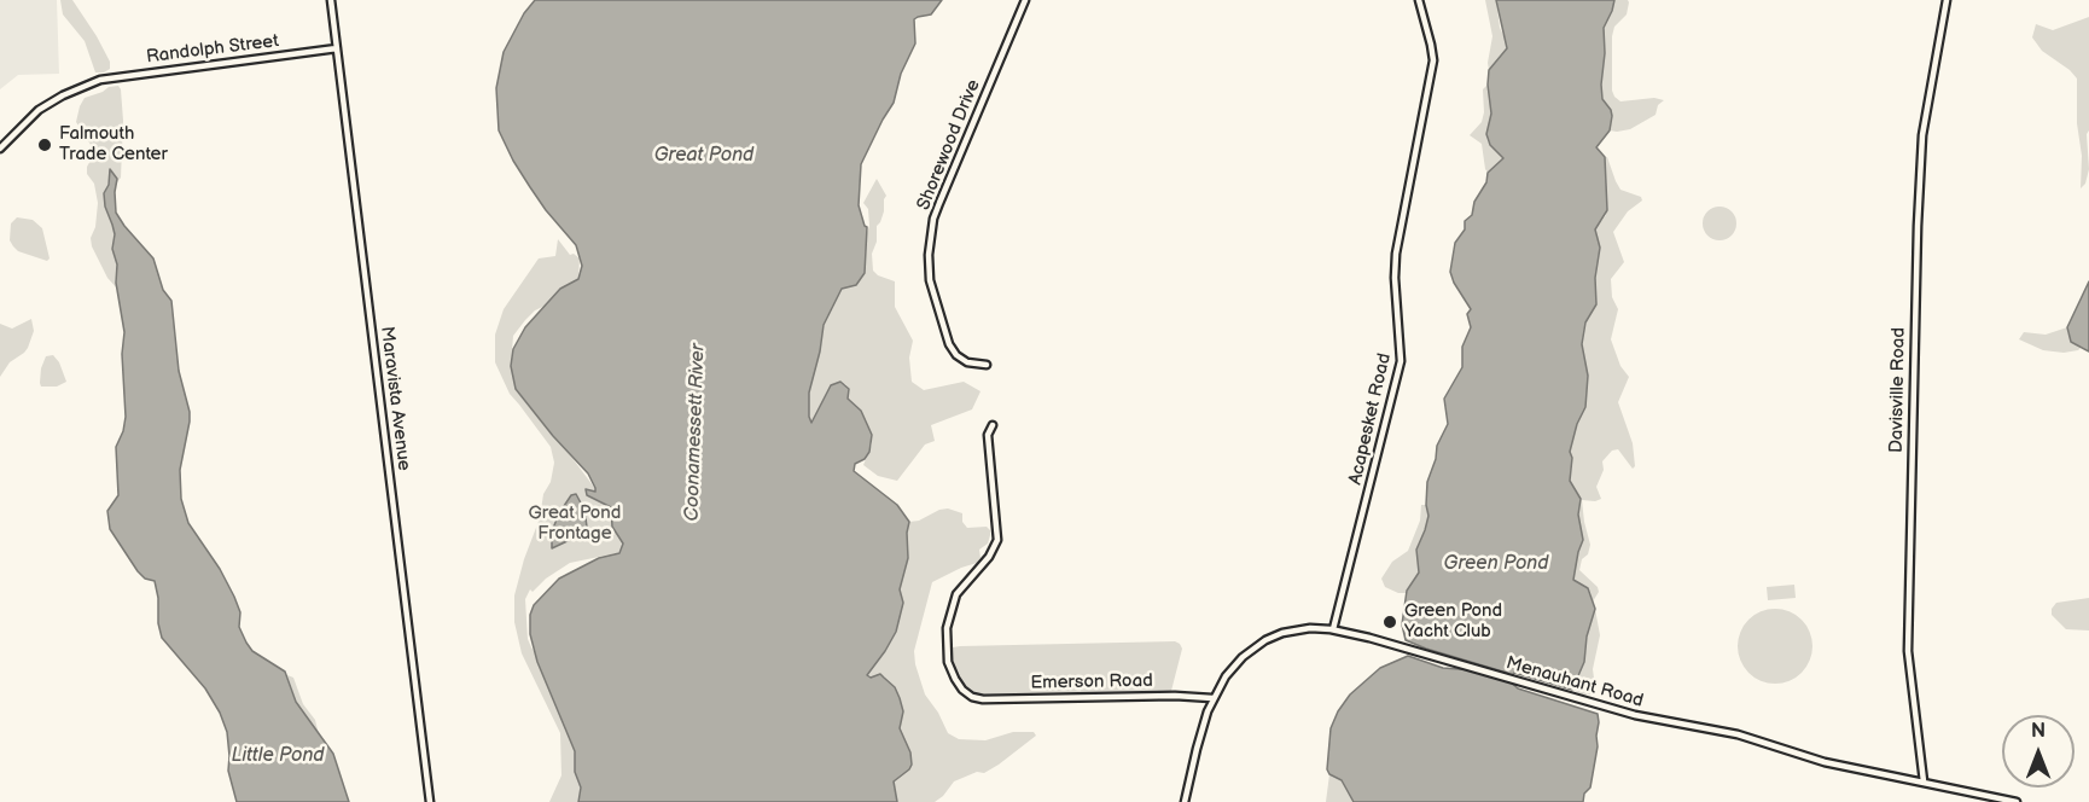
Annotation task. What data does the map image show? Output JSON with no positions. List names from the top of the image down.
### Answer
{
  "streets": {
    "main road": [
      "Randolph Street",
      "Shorewood Drive",
      "Davisville Road",
      "Maravista Avenue",
      "Acapesket Road",
      "Emerson Road",
      "Menauhant Road"
    ]
  },
  "crossings": [
    ["Randolph Street", "Maravista Avenue"],
    ["Davisville Road", "Menauhant Road"],
    ["Acapesket Road", "Menauhant Road"],
    ["Emerson Road", "Menauhant Road"]
  ],
  "water": [
    "Great Pond",
    "Coonamessett River",
    "Green Pond",
    "Little Pond"
  ],
  "parks": ["Great Pond Frontage"],
  "places": ["Falmouth Trade Center", "Green Pond Yacht Club"],
  "north": "top"
}
